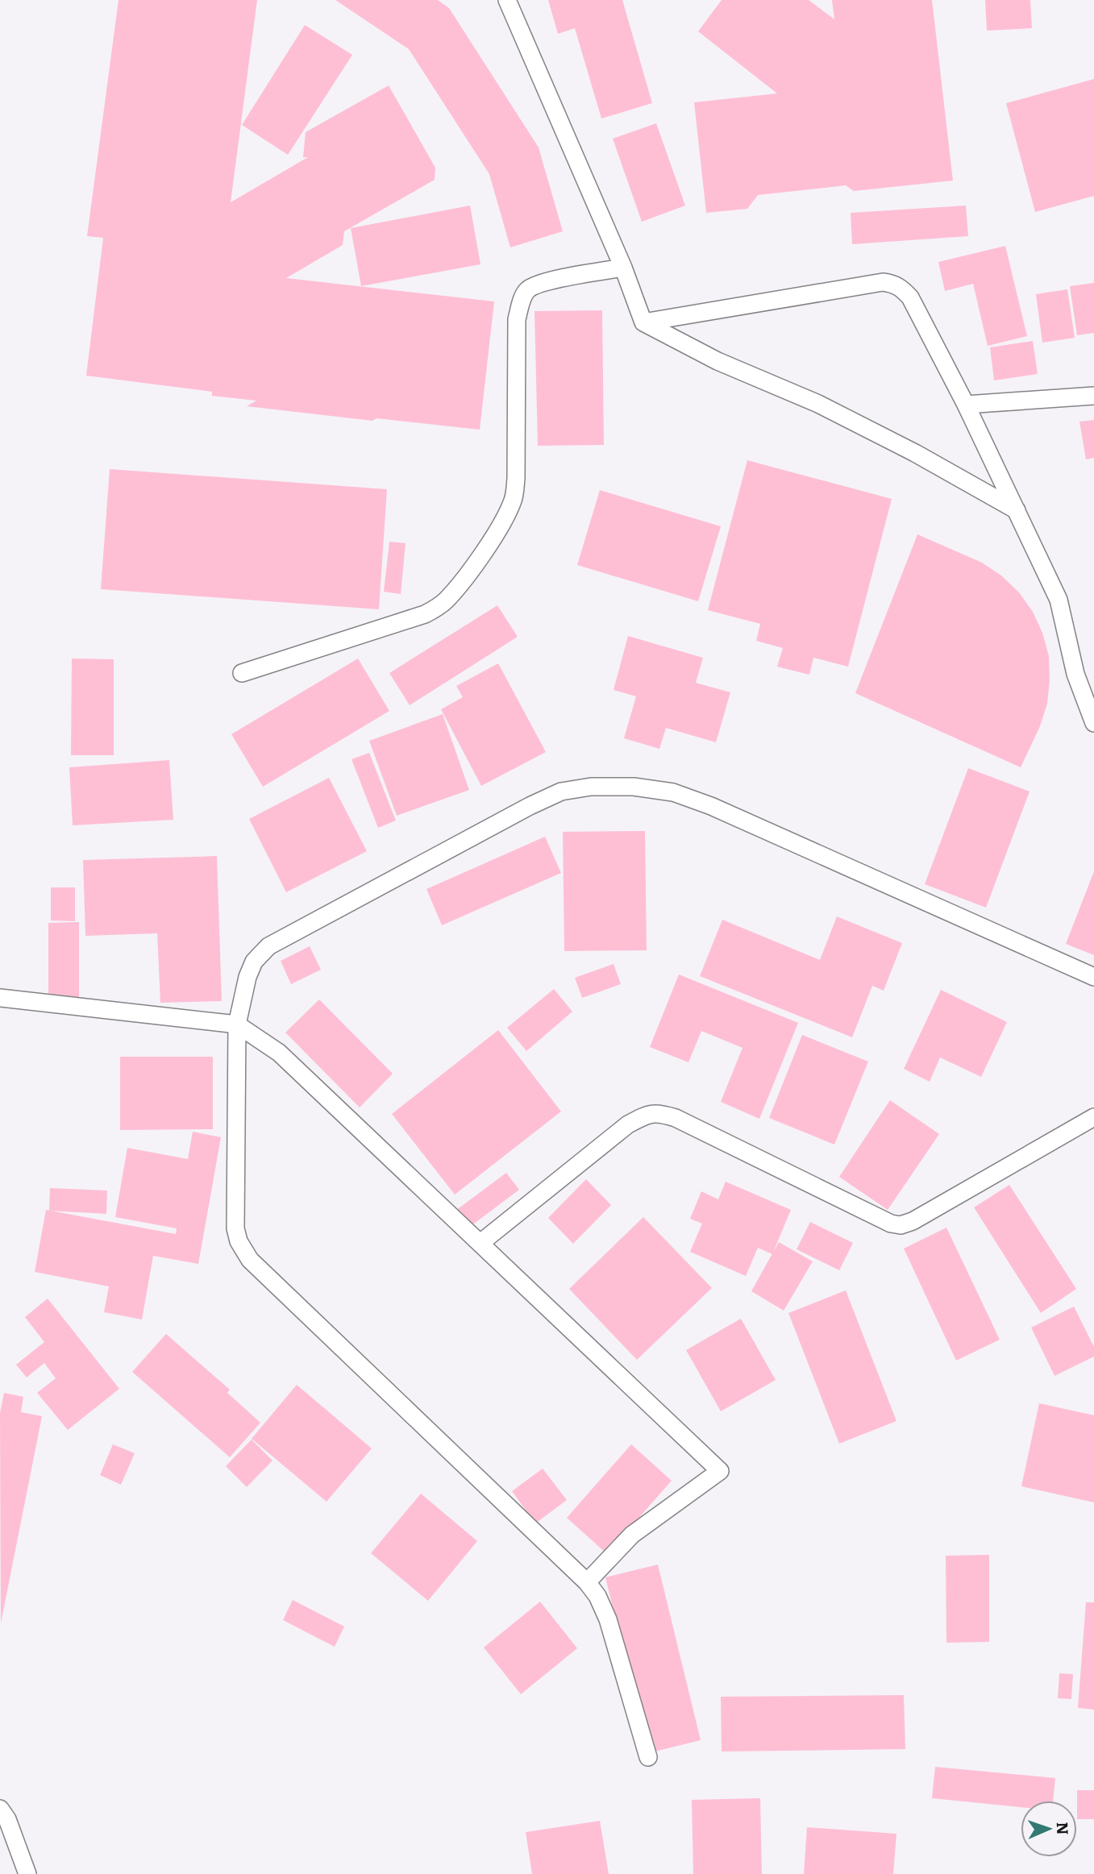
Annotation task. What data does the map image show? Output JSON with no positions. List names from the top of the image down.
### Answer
{
  "north": "right"
}
